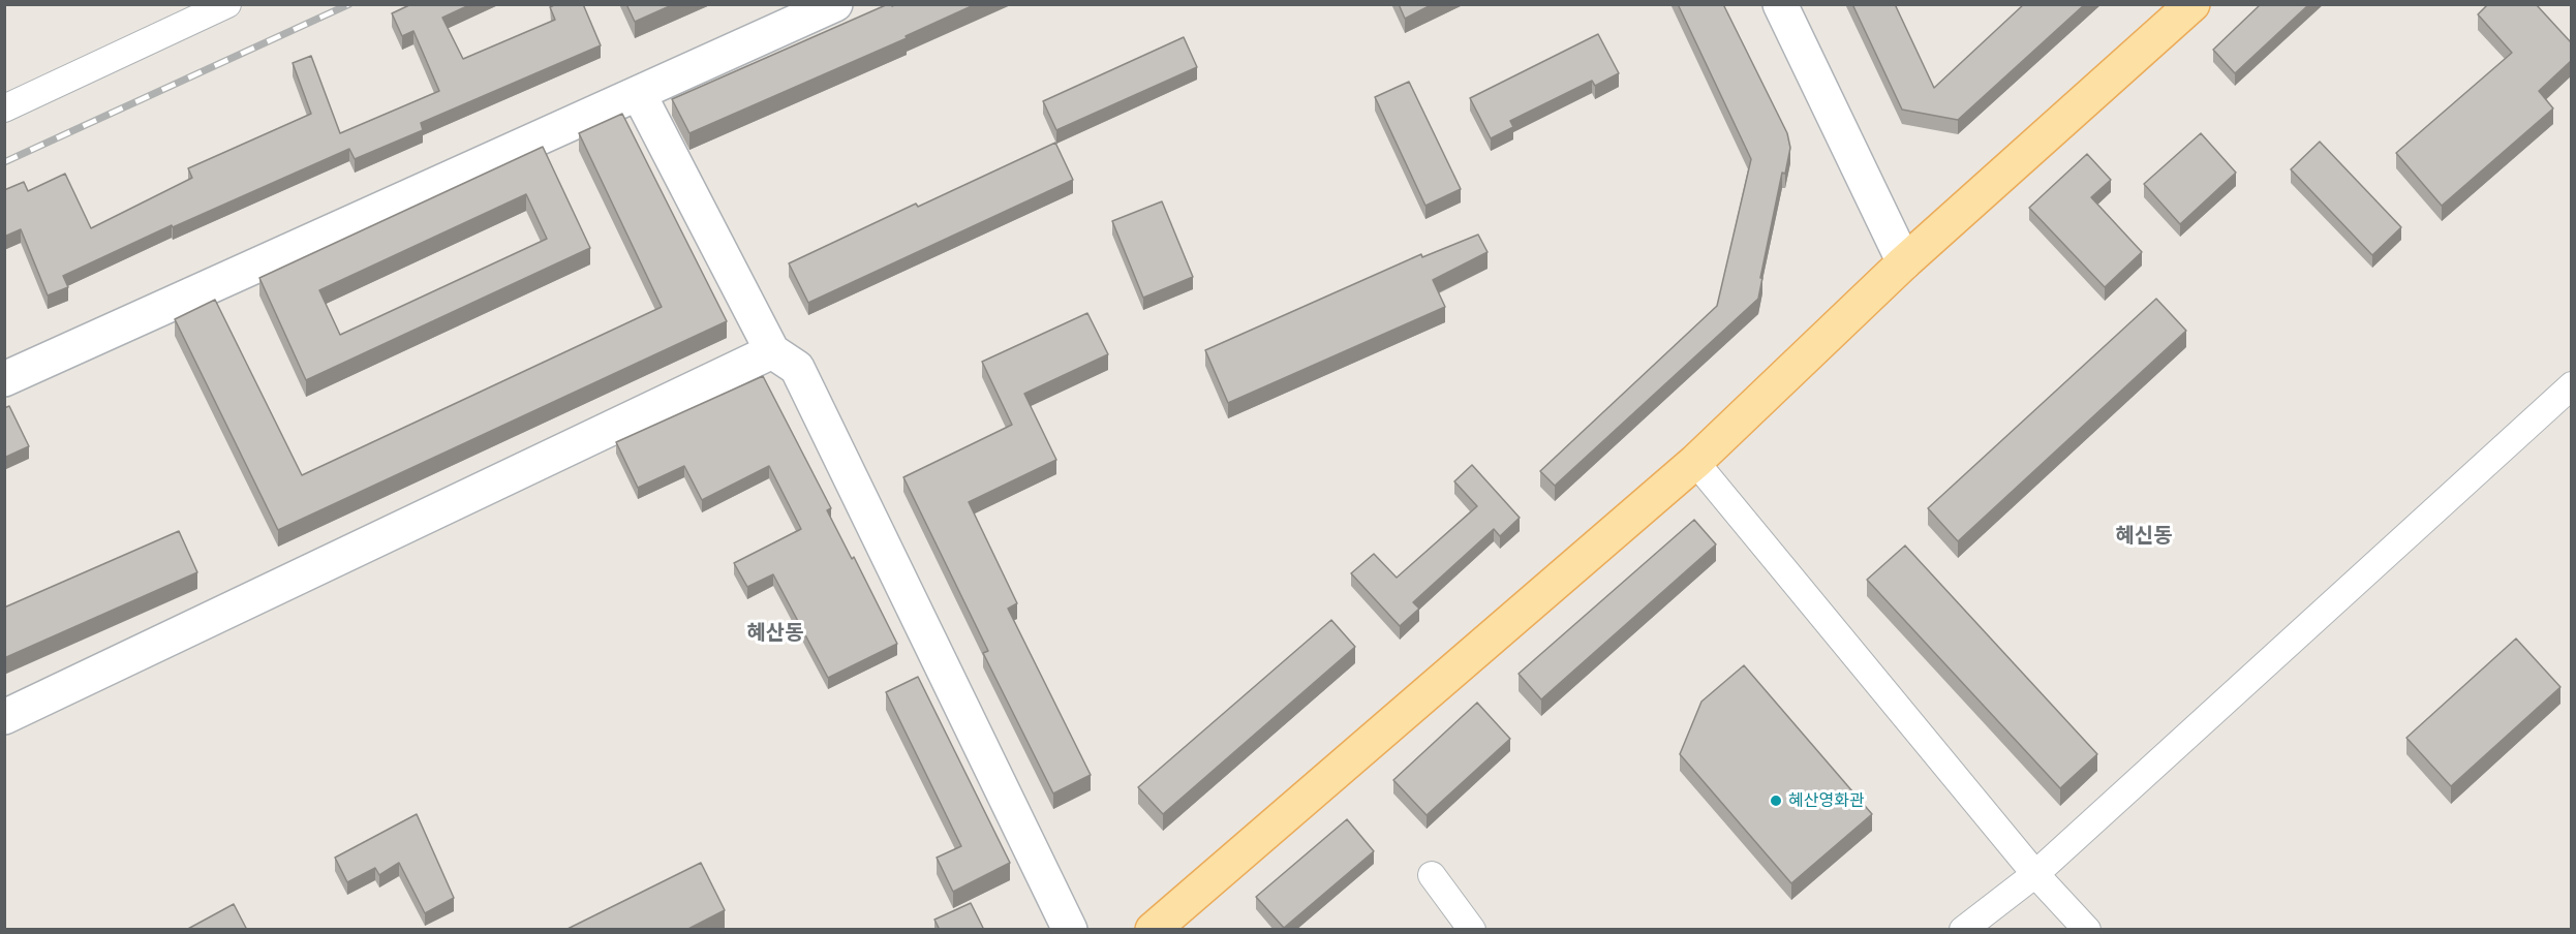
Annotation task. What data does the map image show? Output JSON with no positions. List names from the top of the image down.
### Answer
{
  "districts": ["혜신동", "혜산동"],
  "places": ["혜산영화관"]
}
